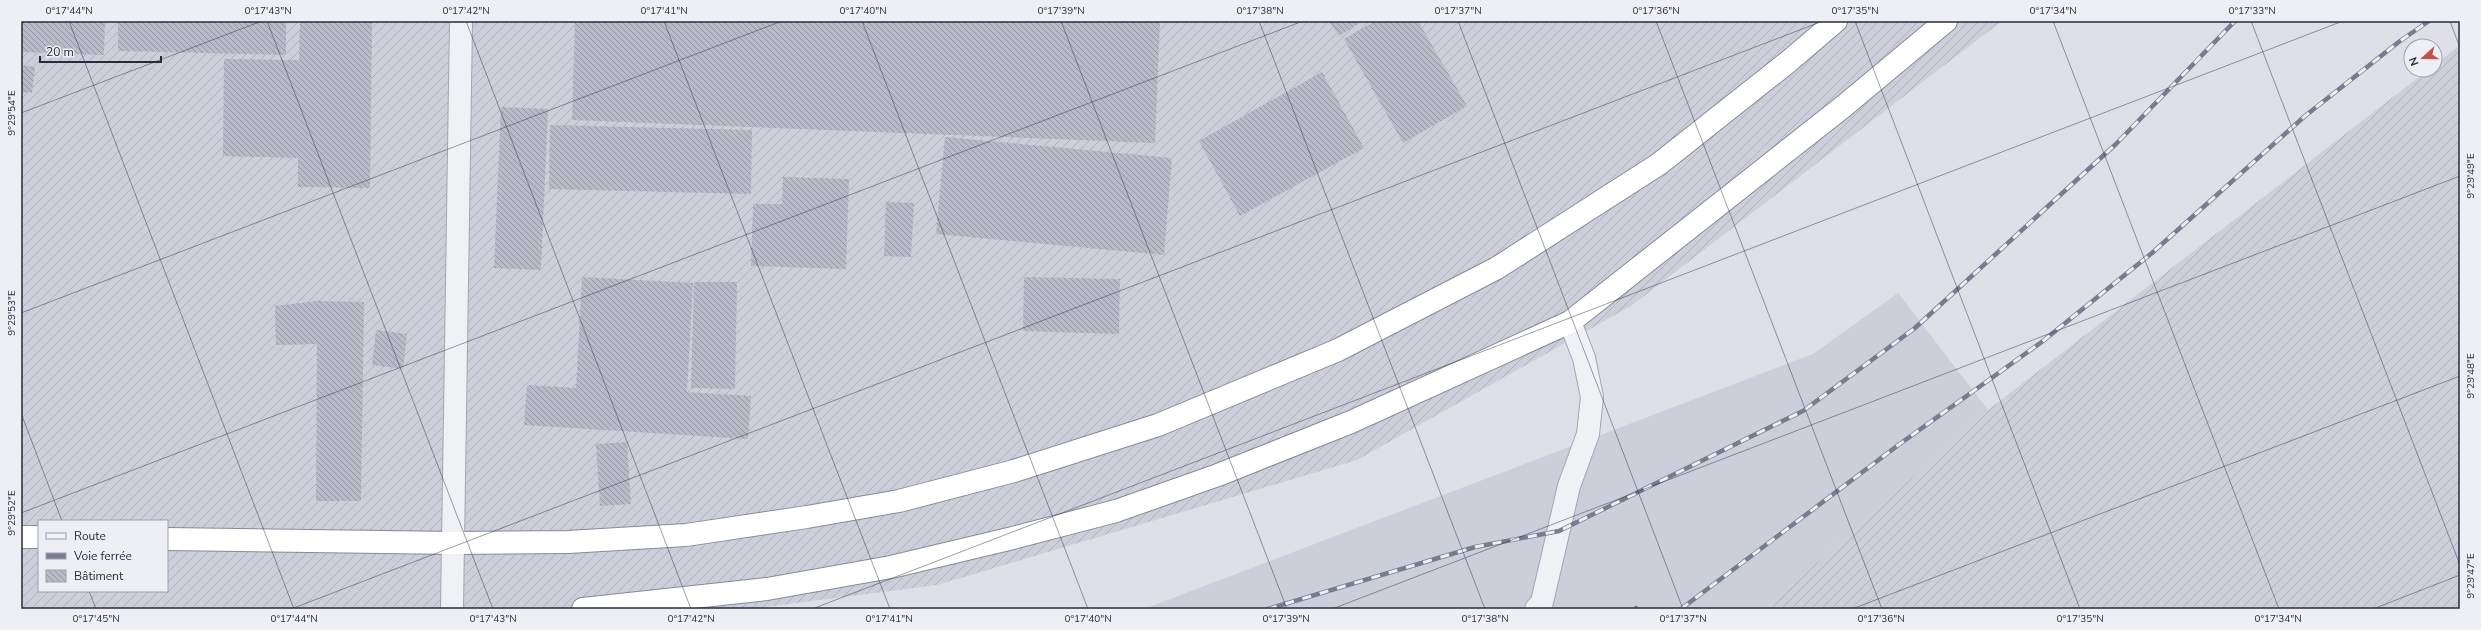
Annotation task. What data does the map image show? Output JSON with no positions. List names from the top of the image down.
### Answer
{
  "legend": ["Route", "Voie ferrée", "Bâtiment"],
  "scale_bar": "20 m",
  "north": "left",
  "coordinates": [
    "0°17'44\"N",
    "0°17'43\"N",
    "0°17'42\"N",
    "0°17'41\"N",
    "0°17'40\"N",
    "0°17'39\"N",
    "0°17'38\"N",
    "0°17'37\"N",
    "0°17'36\"N",
    "0°17'35\"N",
    "0°17'34\"N",
    "0°17'33\"N",
    "9°29'54\"E",
    "9°29'49\"E",
    "9°29'53\"E",
    "9°29'48\"E",
    "9°29'52\"E",
    "9°29'47\"E",
    "0°17'45\"N"
  ]
}
